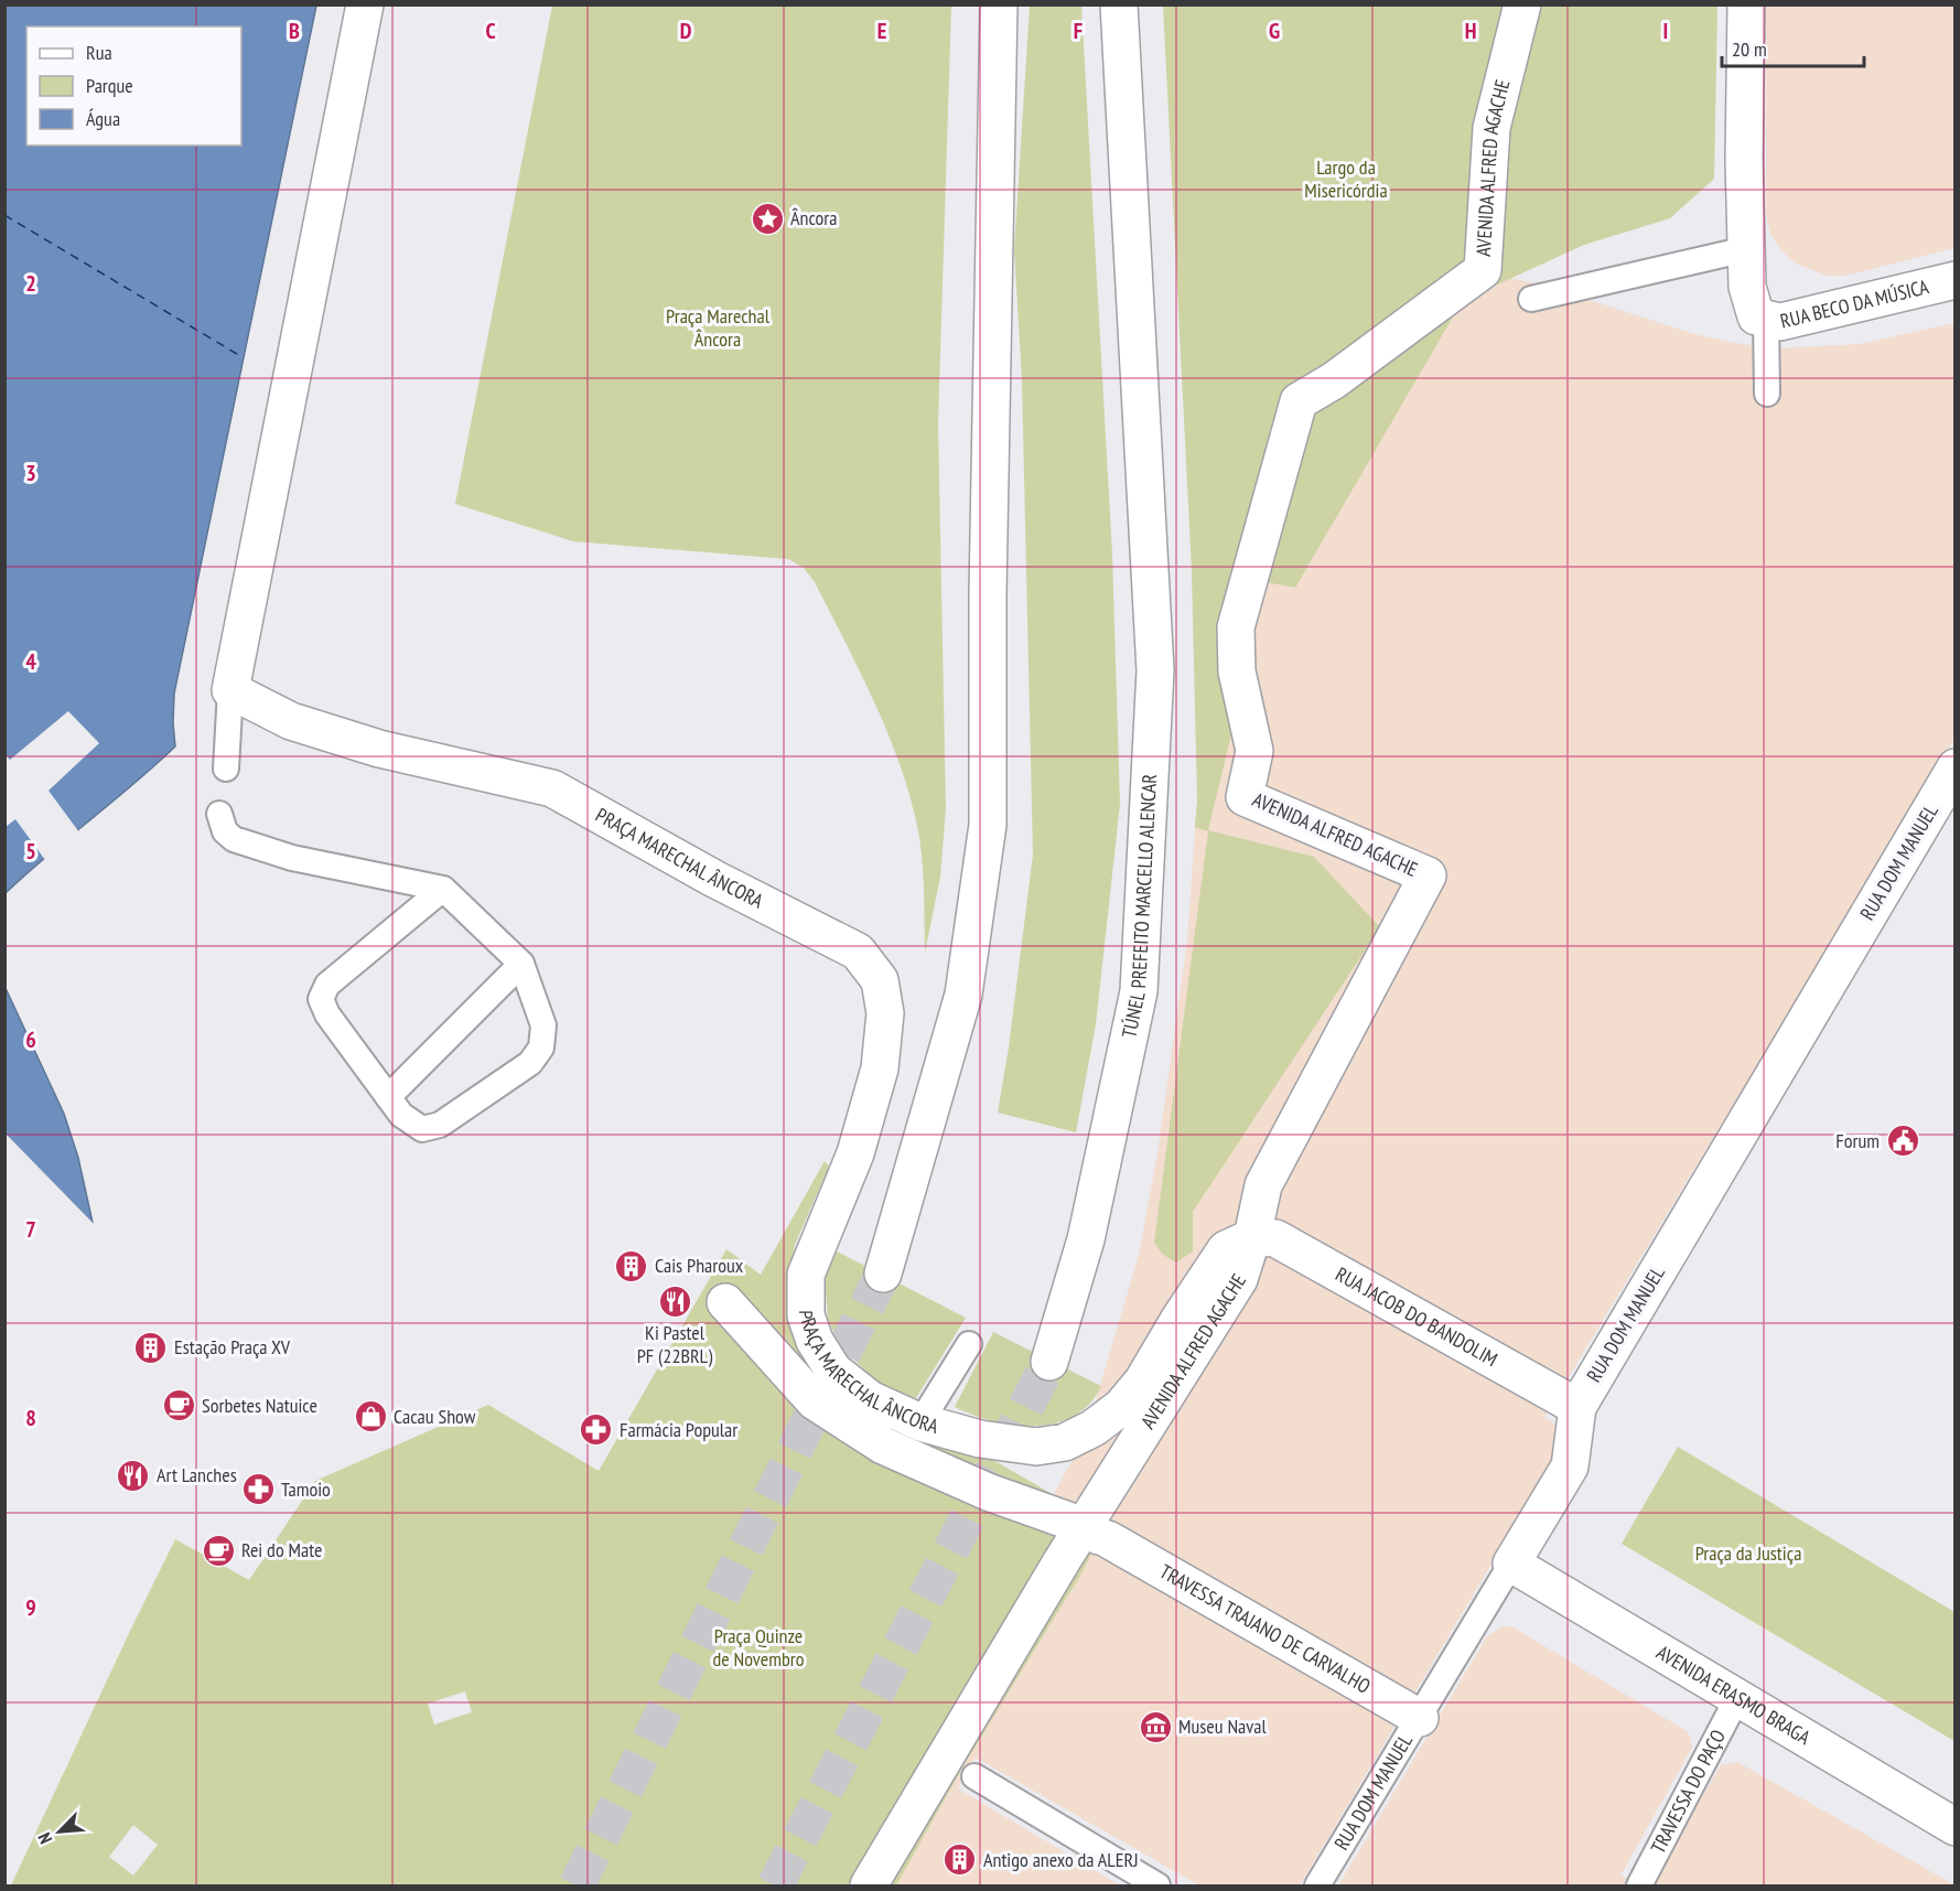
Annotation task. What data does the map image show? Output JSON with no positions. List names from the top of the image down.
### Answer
{
  "streets": {
    "main road": [
      "AVENIDA ALFRED AGACHE",
      "RUA BECO DA MÚSICA",
      "PRAÇA MARECHAL ÂNCORA",
      "RUA DOM MANUEL",
      "TÚNEL PREFEITO MARCELLO ALENCAR",
      "RUA JACOB DO BANDOLIM",
      "TRAVESSA TRAJANO DE CARVALHO",
      "AVENIDA ERASMO BRAGA"
    ],
    "lane": ["TRAVESSA DO PAÇO"]
  },
  "crossings": [
    ["AVENIDA ALFRED AGACHE", "PRAÇA MARECHAL ÂNCORA"],
    ["AVENIDA ALFRED AGACHE", "RUA JACOB DO BANDOLIM"],
    ["AVENIDA ALFRED AGACHE", "TRAVESSA TRAJANO DE CARVALHO"],
    ["PRAÇA MARECHAL ÂNCORA", "RUA JACOB DO BANDOLIM"],
    ["RUA DOM MANUEL", "RUA JACOB DO BANDOLIM"],
    ["RUA DOM MANUEL", "TRAVESSA TRAJANO DE CARVALHO"],
    ["RUA DOM MANUEL", "AVENIDA ERASMO BRAGA"],
    ["AVENIDA ERASMO BRAGA", "TRAVESSA DO PAÇO"]
  ],
  "parks": [
    "Largo da Misericórdia",
    "Praça Marechal Âncora",
    "Praça da Justiça",
    "Praça Quinze de Novembro"
  ],
  "places": {
    "place": ["Âncora"],
    "public building": ["Forum"],
    "building": ["Cais Pharoux", "Estação Praça XV", "Antigo anexo da ALERJ"],
    "restaurant": ["Ki Pastel PF (22BRL)", "Art Lanches"],
    "cafe": ["Sorbetes Natuice", "Rei do Mate"],
    "shop": ["Cacau Show"],
    "pharmacy": ["Farmácia Popular", "Tamoio"],
    "museum": ["Museu Naval"]
  },
  "legend": ["Rua", "Parque", "Água"],
  "scale_bar": "20 m",
  "north": "bottom left",
  "grid": {
    "columns": [
      "B",
      "C",
      "D",
      "E",
      "F",
      "G",
      "H",
      "I"
    ],
    "rows": [
      "2",
      "3",
      "4",
      "5",
      "6",
      "7",
      "8",
      "9"
    ]
  }
}
